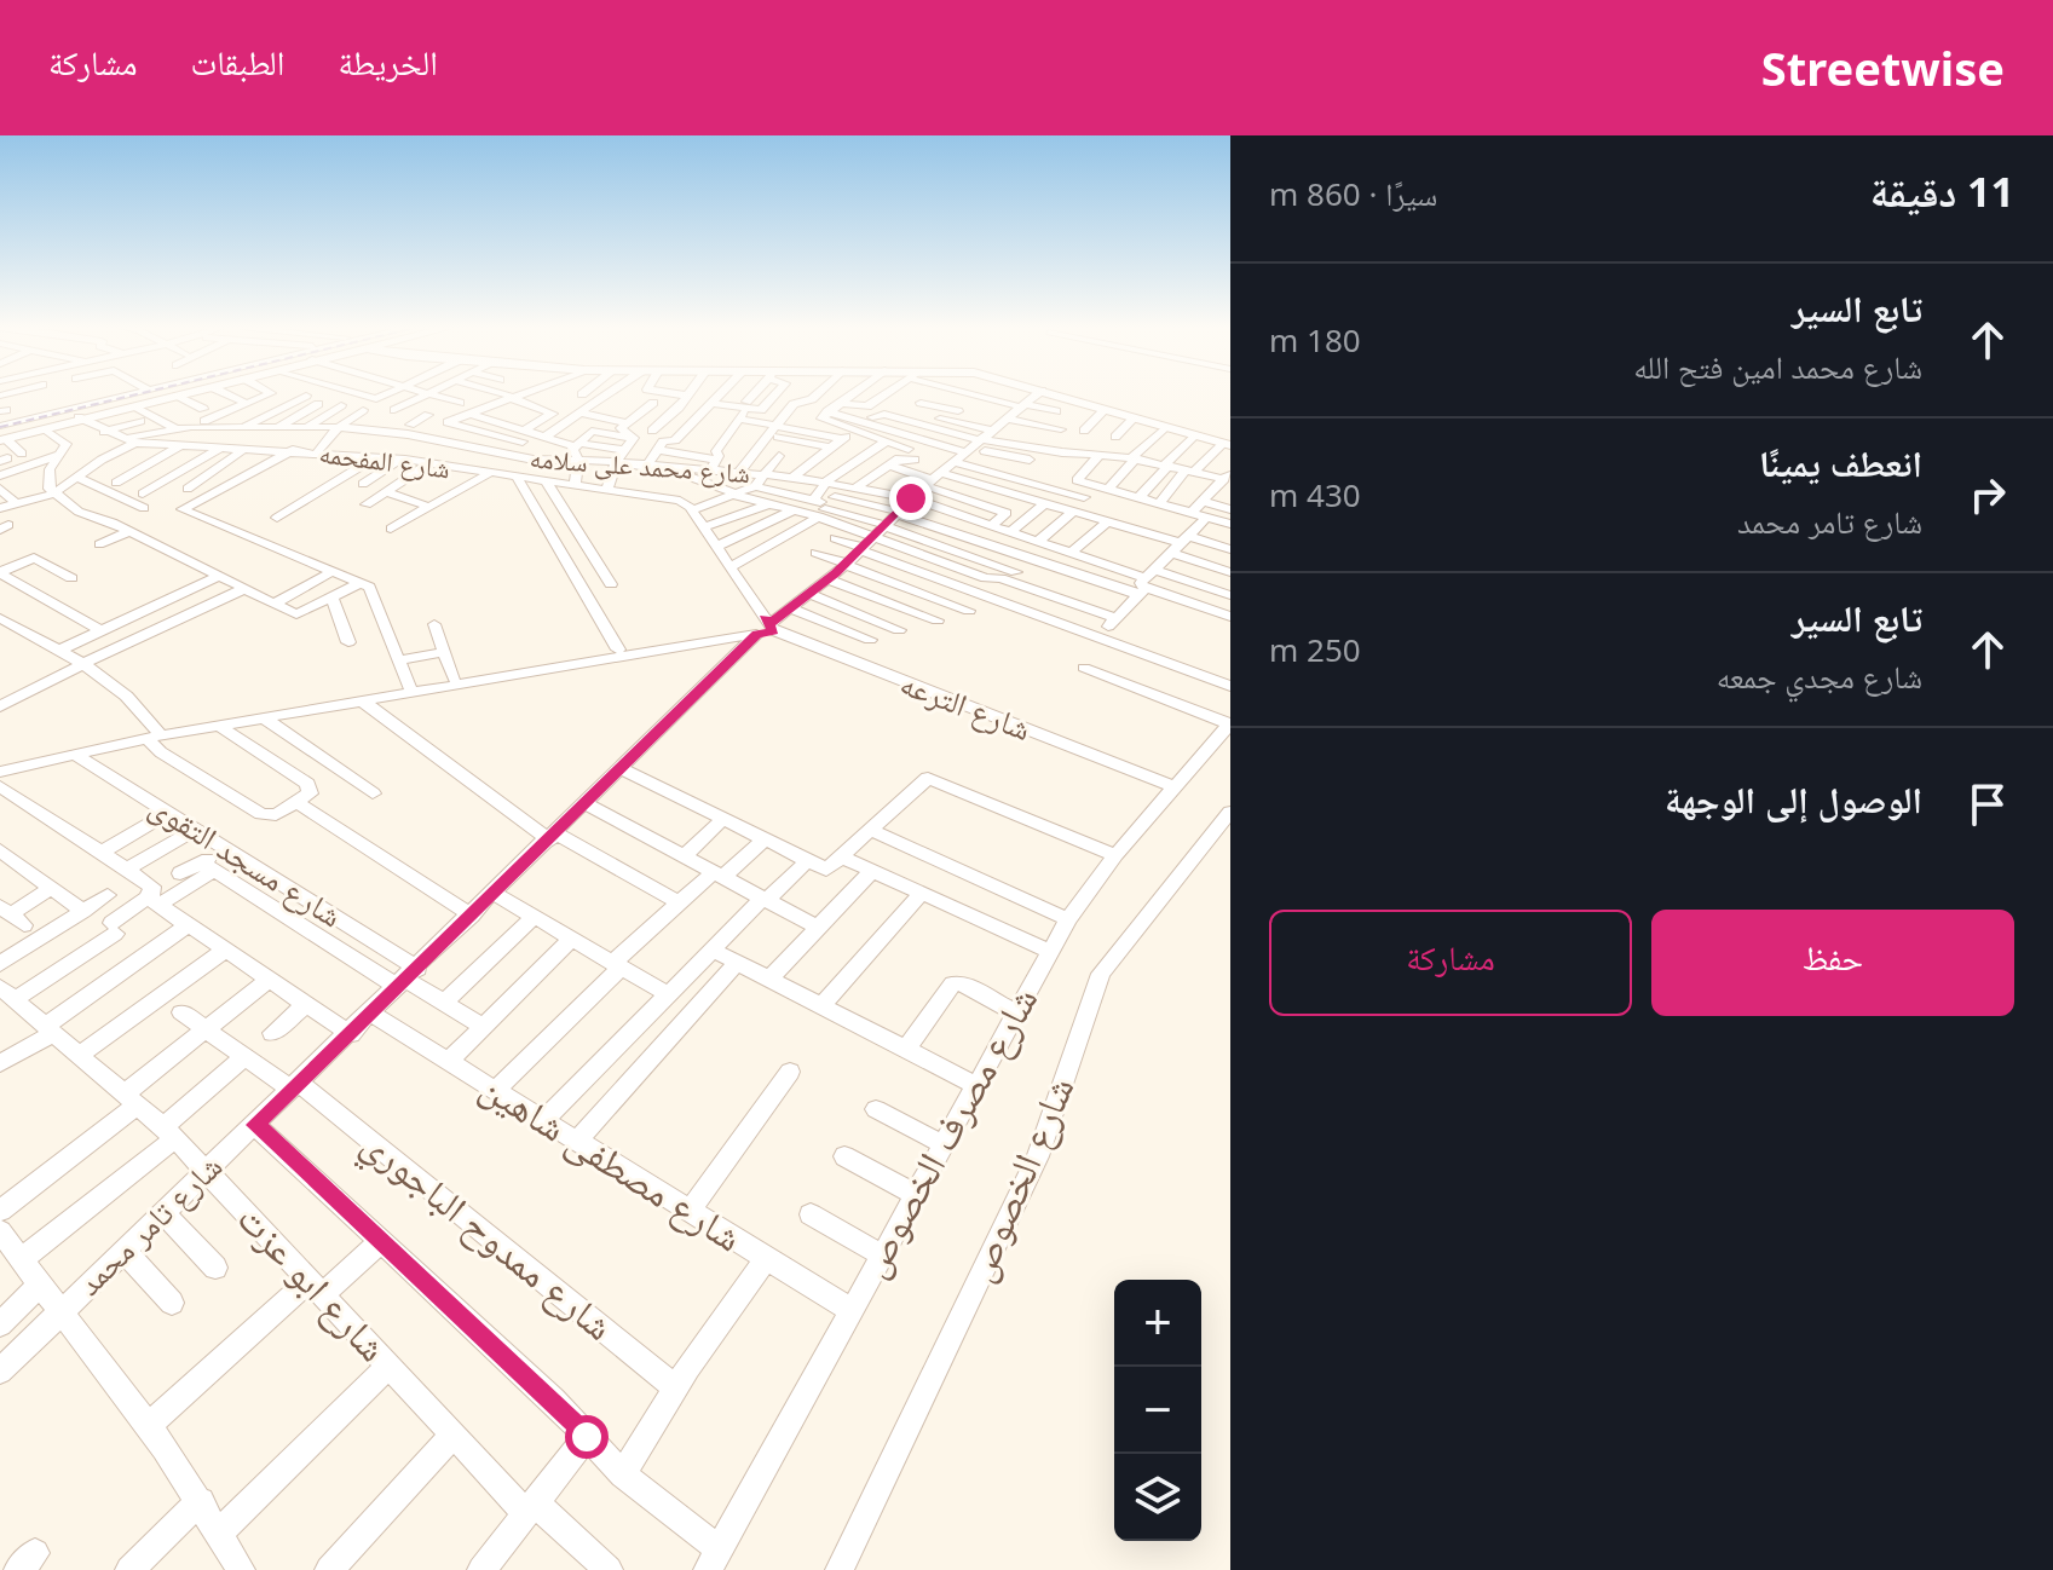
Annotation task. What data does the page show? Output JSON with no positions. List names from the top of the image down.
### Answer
{
  "streets": {
    "street": [
      "شارع المفحمه",
      "شارع محمد على سلامه",
      "شارع الترعه",
      "شارع مسجد التقوى",
      "شارع مصرف الخصوص",
      "شارع مصطفى شاهين",
      "شارع الخصوص",
      "شارع تامر محمد",
      "شارع ممدوح الباجوري",
      "شارع ابو عزت"
    ]
  },
  "crossings": [
    ["شارع المفحمه", "شارع محمد على سلامه"],
    ["شارع محمد على سلامه", "شارع تامر محمد"],
    ["شارع الترعه", "شارع مصرف الخصوص"],
    ["شارع الترعه", "شارع تامر محمد"],
    ["شارع مسجد التقوى", "شارع تامر محمد"],
    ["شارع مصرف الخصوص", "شارع مصطفى شاهين"],
    ["شارع مصطفى شاهين", "شارع تامر محمد"],
    ["شارع تامر محمد", "شارع ممدوح الباجوري"],
    ["شارع تامر محمد", "شارع ابو عزت"]
  ],
  "page": {
    "header": "Streetwise",
    "nav": ["الخريطة", "الطبقات", "مشاركة"],
    "heading": ["11 دقيقة", "سيرًا · 860 m"],
    "list": [
      ["تابع السير", "شارع محمد امين فتح الله", "180 m"],
      ["انعطف يمينًا", "شارع تامر محمد", "430 m"],
      ["تابع السير", "شارع مجدي جمعه", "250 m"],
      "الوصول إلى الوجهة"
    ],
    "buttons": ["حفظ", "مشاركة"],
    "map_buttons": ["+", "−"]
  }
}
